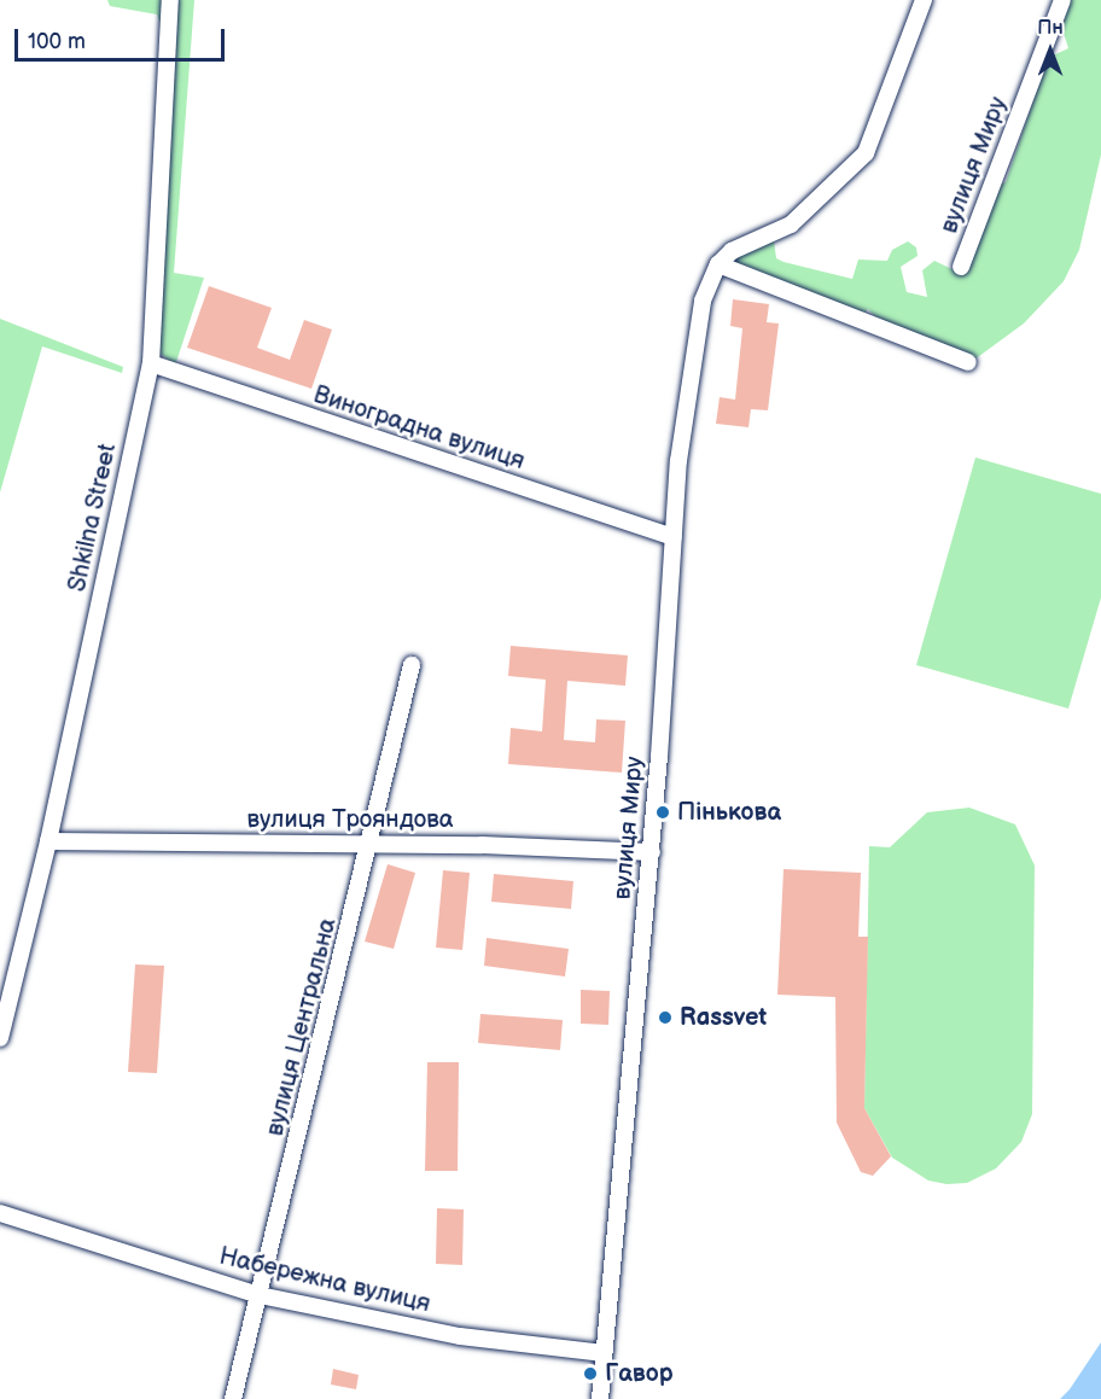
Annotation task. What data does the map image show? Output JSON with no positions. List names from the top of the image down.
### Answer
{
  "streets": {
    "street": [
      "вулиця Миру",
      "Виноградна вулиця",
      "Shkilna Street",
      "вулиця Трояндова",
      "вулиця Центральна",
      "Набережна вулиця"
    ]
  },
  "crossings": [
    ["вулиця Миру", "Виноградна вулиця"],
    ["вулиця Миру", "вулиця Трояндова"],
    ["вулиця Миру", "Набережна вулиця"],
    ["Виноградна вулиця", "Shkilna Street"],
    ["Shkilna Street", "вулиця Трояндова"],
    ["вулиця Трояндова", "вулиця Центральна"],
    ["вулиця Центральна", "Набережна вулиця"]
  ],
  "places": ["Пінькова", "Rassvet", "Гавор"],
  "scale_bar": "100 m",
  "north": "top"
}
